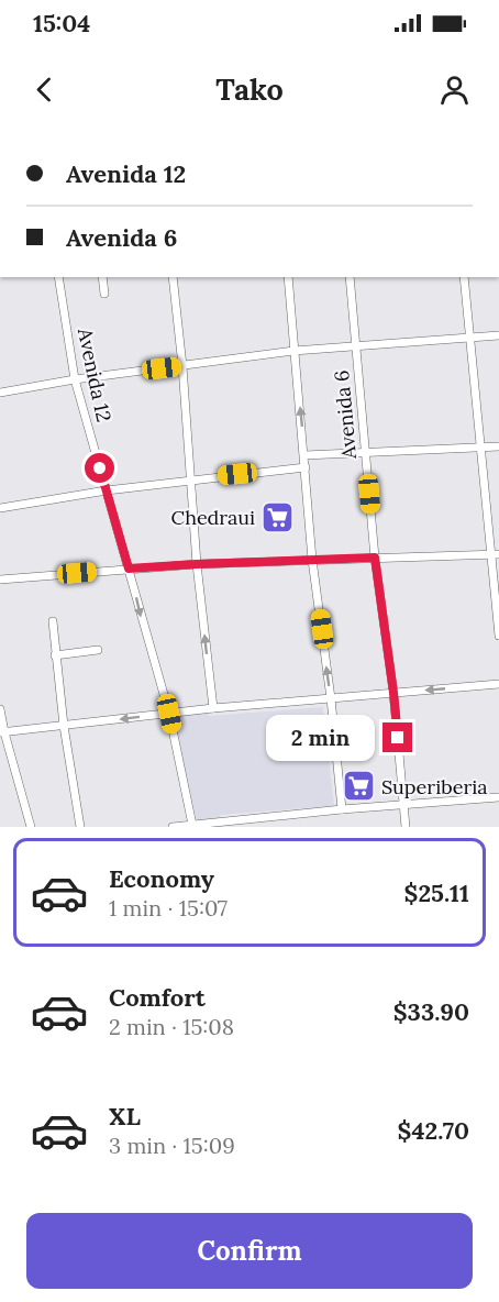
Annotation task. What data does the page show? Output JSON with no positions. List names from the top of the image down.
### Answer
{
  "streets": {
    "street": ["Avenida 12", "Avenida 6"]
  },
  "places": {
    "supermarket": ["Chedraui", "Superiberia"]
  },
  "page": {
    "status": "15:04",
    "header": "Tako",
    "banner": ["Avenida 12", "Avenida 6"],
    "bubble": "2 min",
    "list": [
      {
        "name": "Economy",
        "note": "1 min · 15:07",
        "value": "$25.11"
      },
      {
        "name": "Comfort",
        "note": "2 min · 15:08",
        "value": "$33.90"
      },
      {
        "name": "XL",
        "note": "3 min · 15:09",
        "value": "$42.70"
      }
    ],
    "buttons": "Confirm"
  }
}
